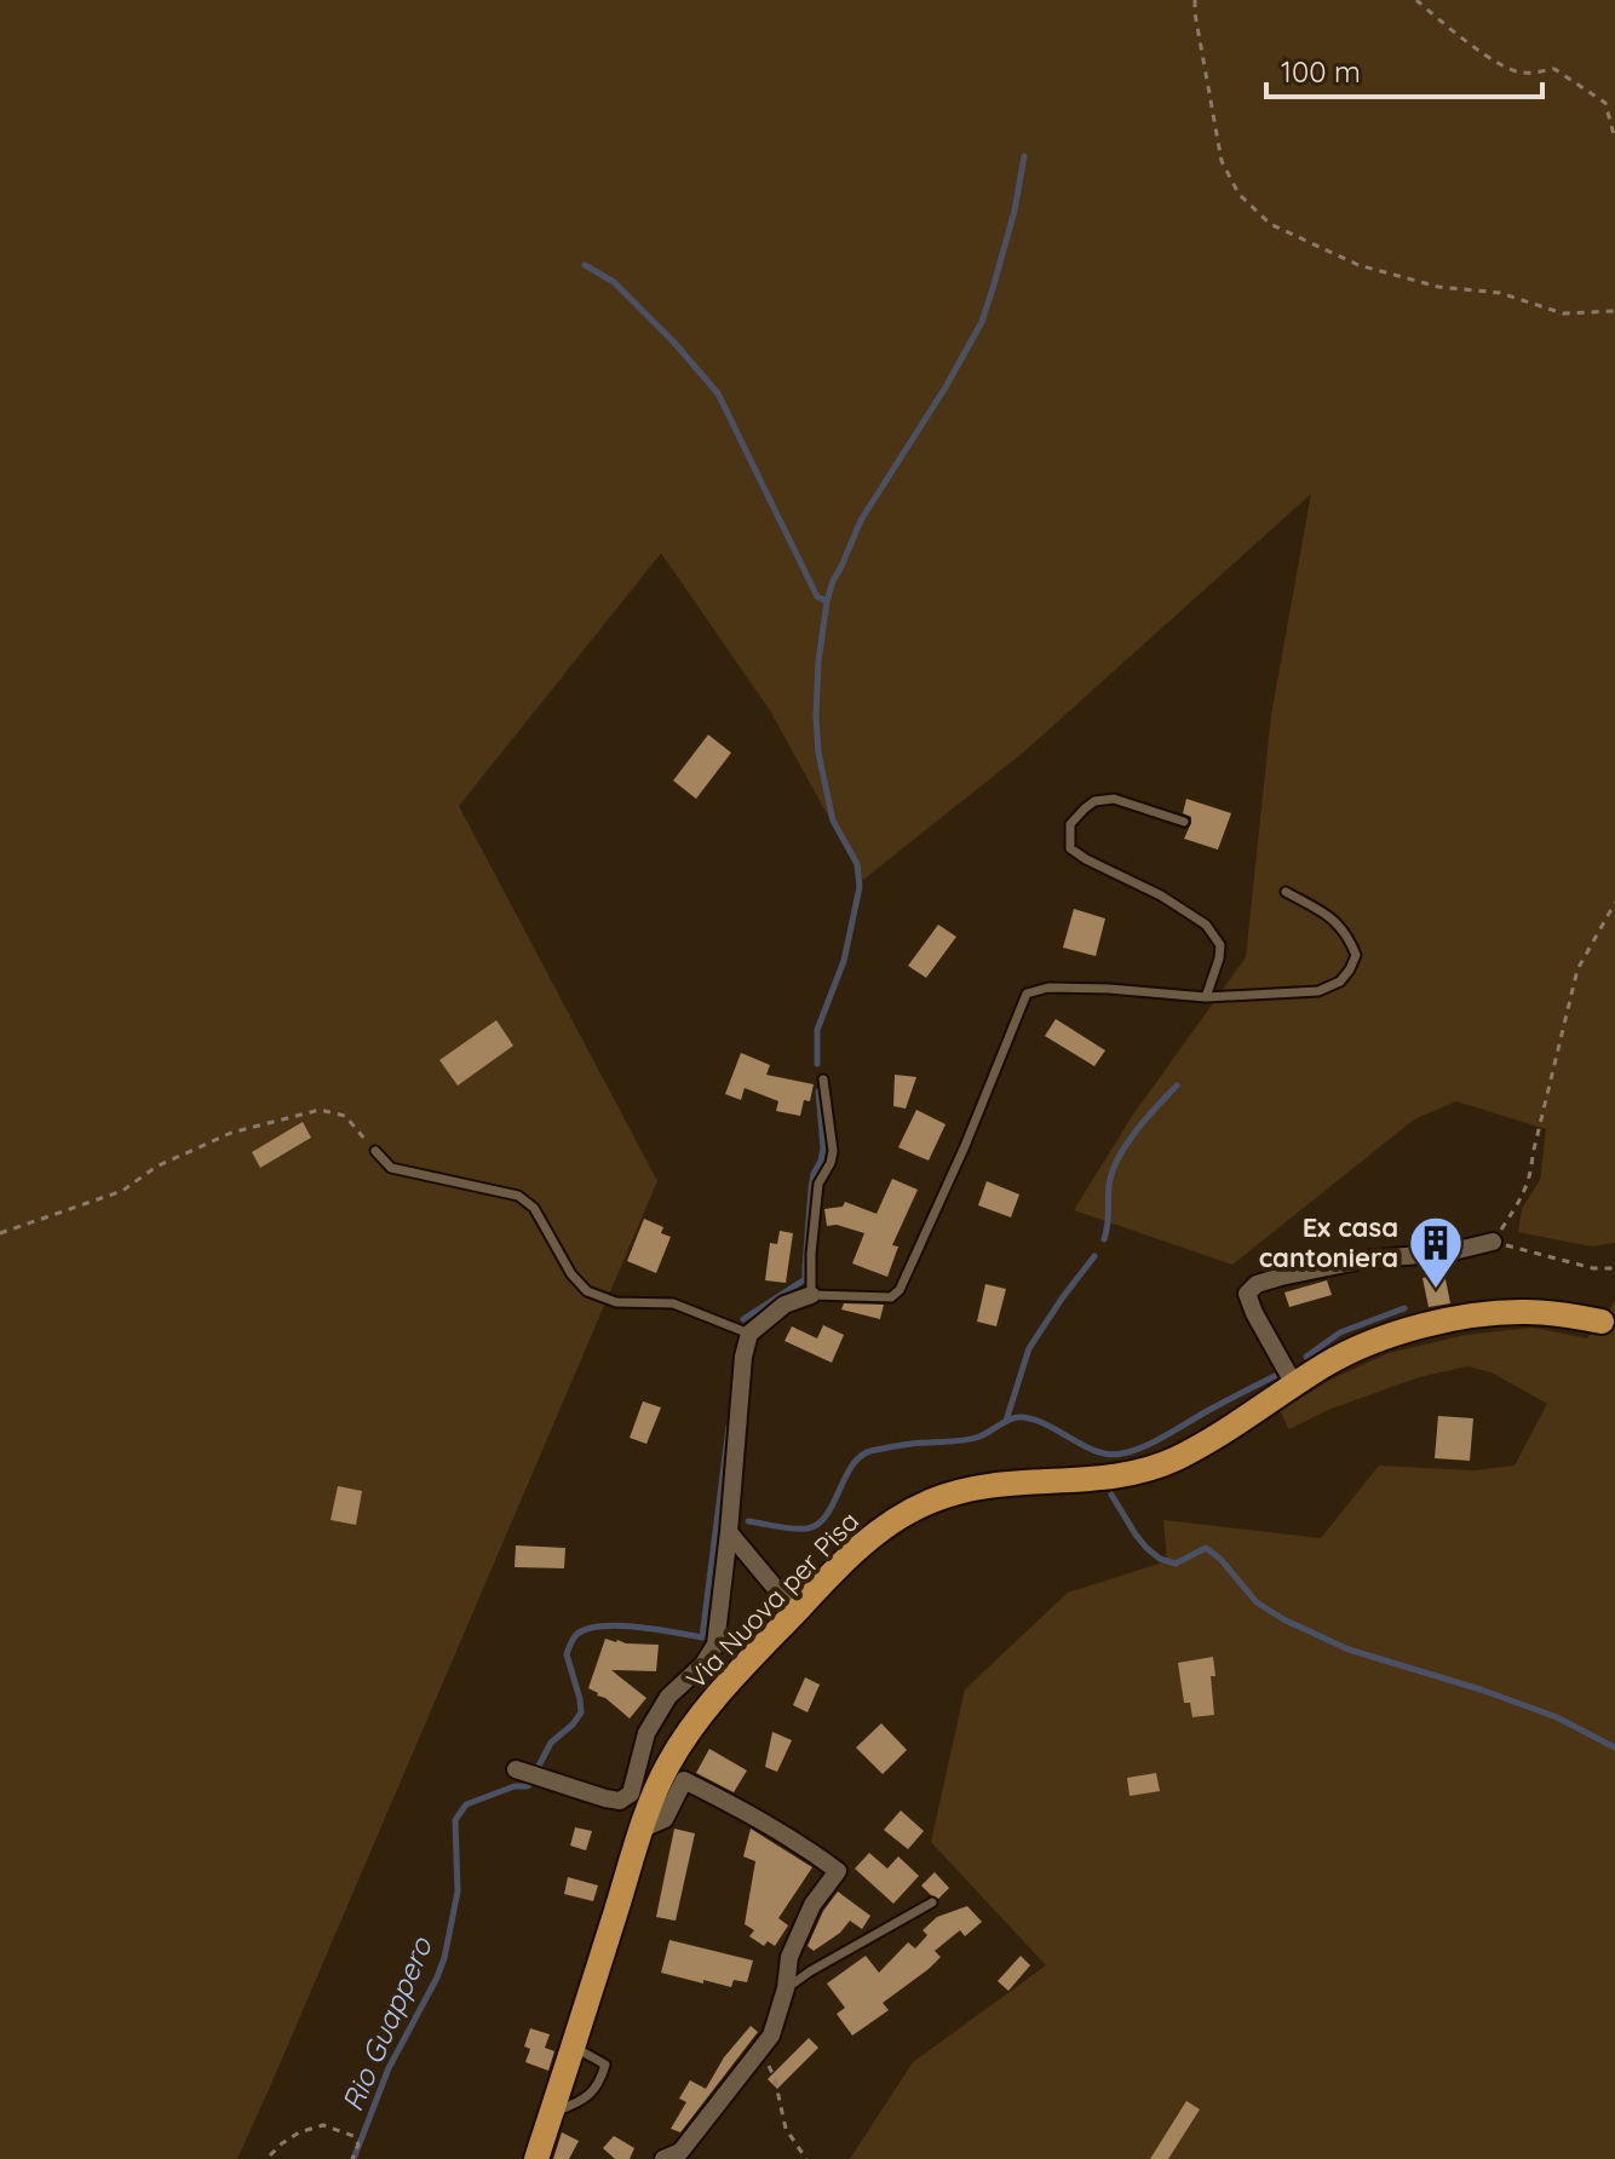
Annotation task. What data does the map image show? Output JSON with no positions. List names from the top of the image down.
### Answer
{
  "streets": {
    "main road": ["Via Nuova per Pisa"]
  },
  "water": ["Rio Guappero"],
  "places": {
    "building": ["Ex casa cantoniera"]
  },
  "scale_bar": "100 m"
}
